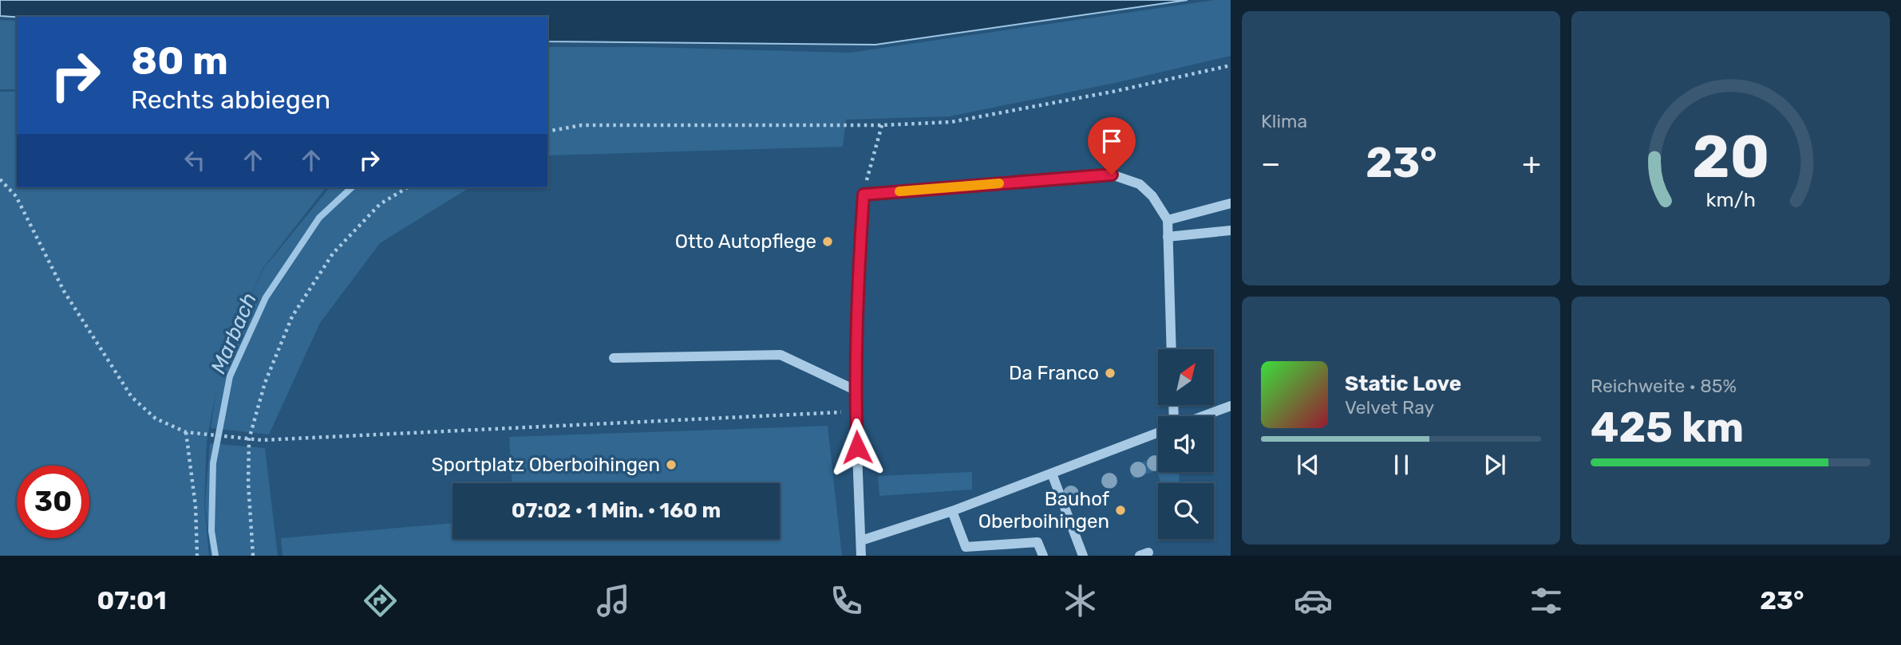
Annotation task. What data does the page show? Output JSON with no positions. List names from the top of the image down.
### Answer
{
  "water": ["Marbach"],
  "places": [
    "Otto Autopflege",
    "Da Franco",
    "Sportplatz Oberboihingen",
    "Bauhof Oberboihingen"
  ],
  "north": "top right",
  "page": {
    "tile": [
      "Klima",
      ["Reichweite · 85%", "425 km"]
    ],
    "turn": ["80 m", "Rechts abbiegen"],
    "heat": ["−", "23°", "+"],
    "song": ["Static Love", "Velvet Ray"],
    "limit": "30",
    "trip": "07:02 · 1 Min. · 160 m",
    "tabs": ["07:01", "23°"],
    "gauge": ["20", "km/h"]
  }
}
